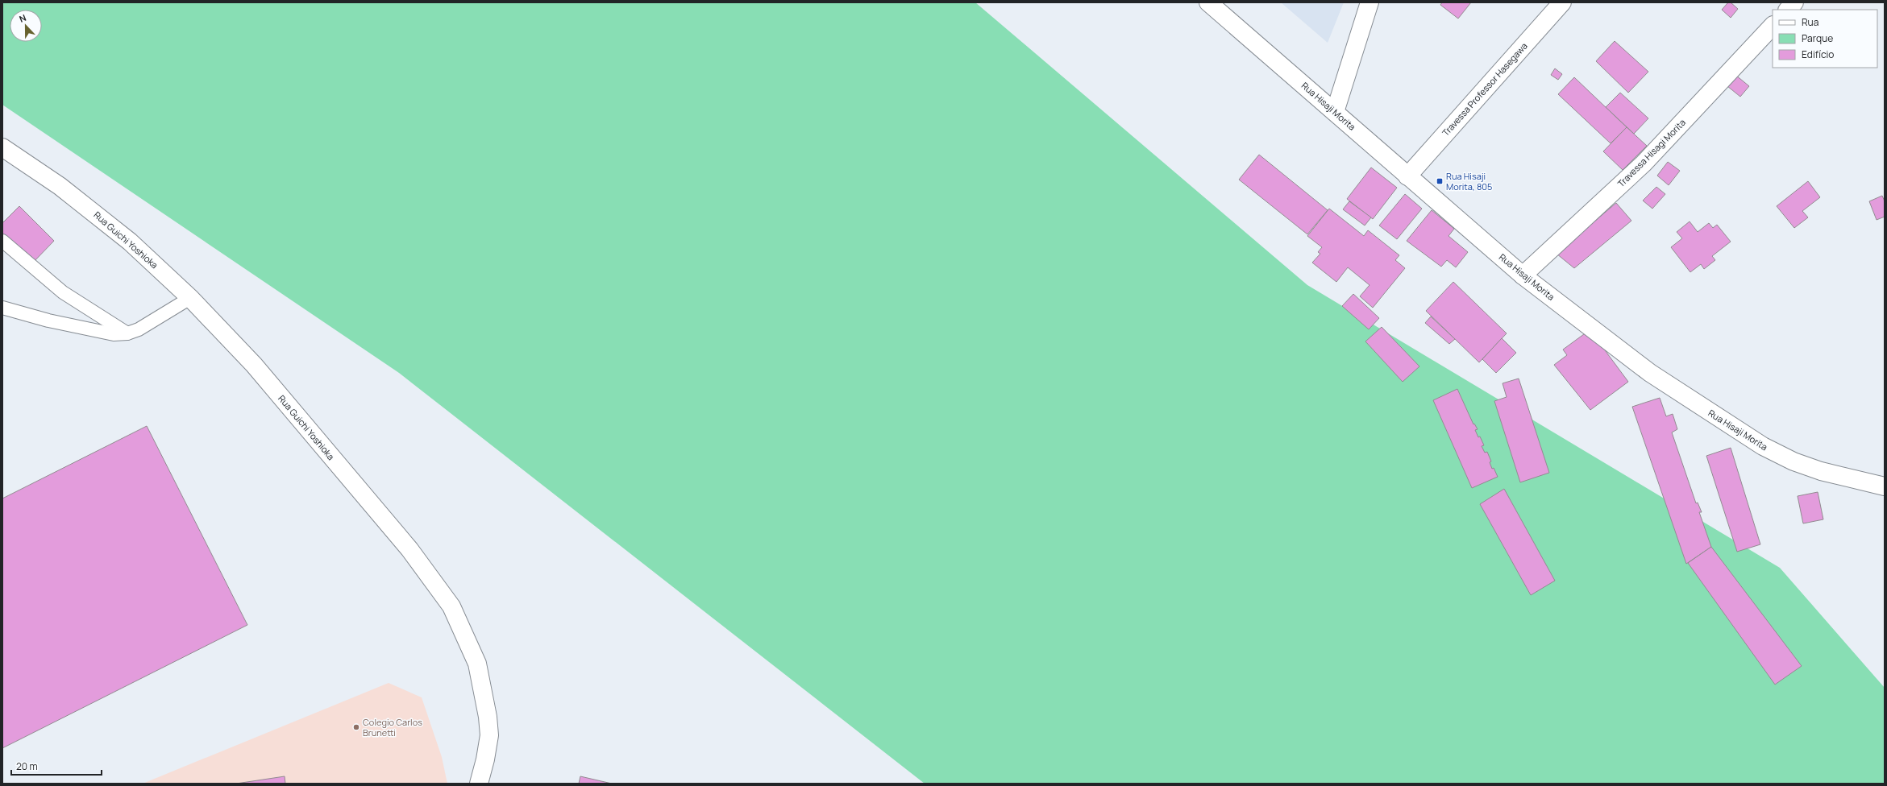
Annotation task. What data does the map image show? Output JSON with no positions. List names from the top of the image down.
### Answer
{
  "streets": {
    "street": [
      "Travessa Professor Hasegawa",
      "Rua Hisaji Morita",
      "Travessa Hisagi Morita",
      "Rua Guichi Yoshioka"
    ]
  },
  "crossings": [
    ["Travessa Professor Hasegawa", "Rua Hisaji Morita"],
    ["Rua Hisaji Morita", "Travessa Hisagi Morita"]
  ],
  "places": {
    "transit": ["Rua Hisaji Morita, 805"],
    "other": ["Colegio Carlos Brunetti"]
  },
  "legend": ["Rua", "Parque", "Edifício"],
  "scale_bar": "20 m",
  "north": "top"
}
